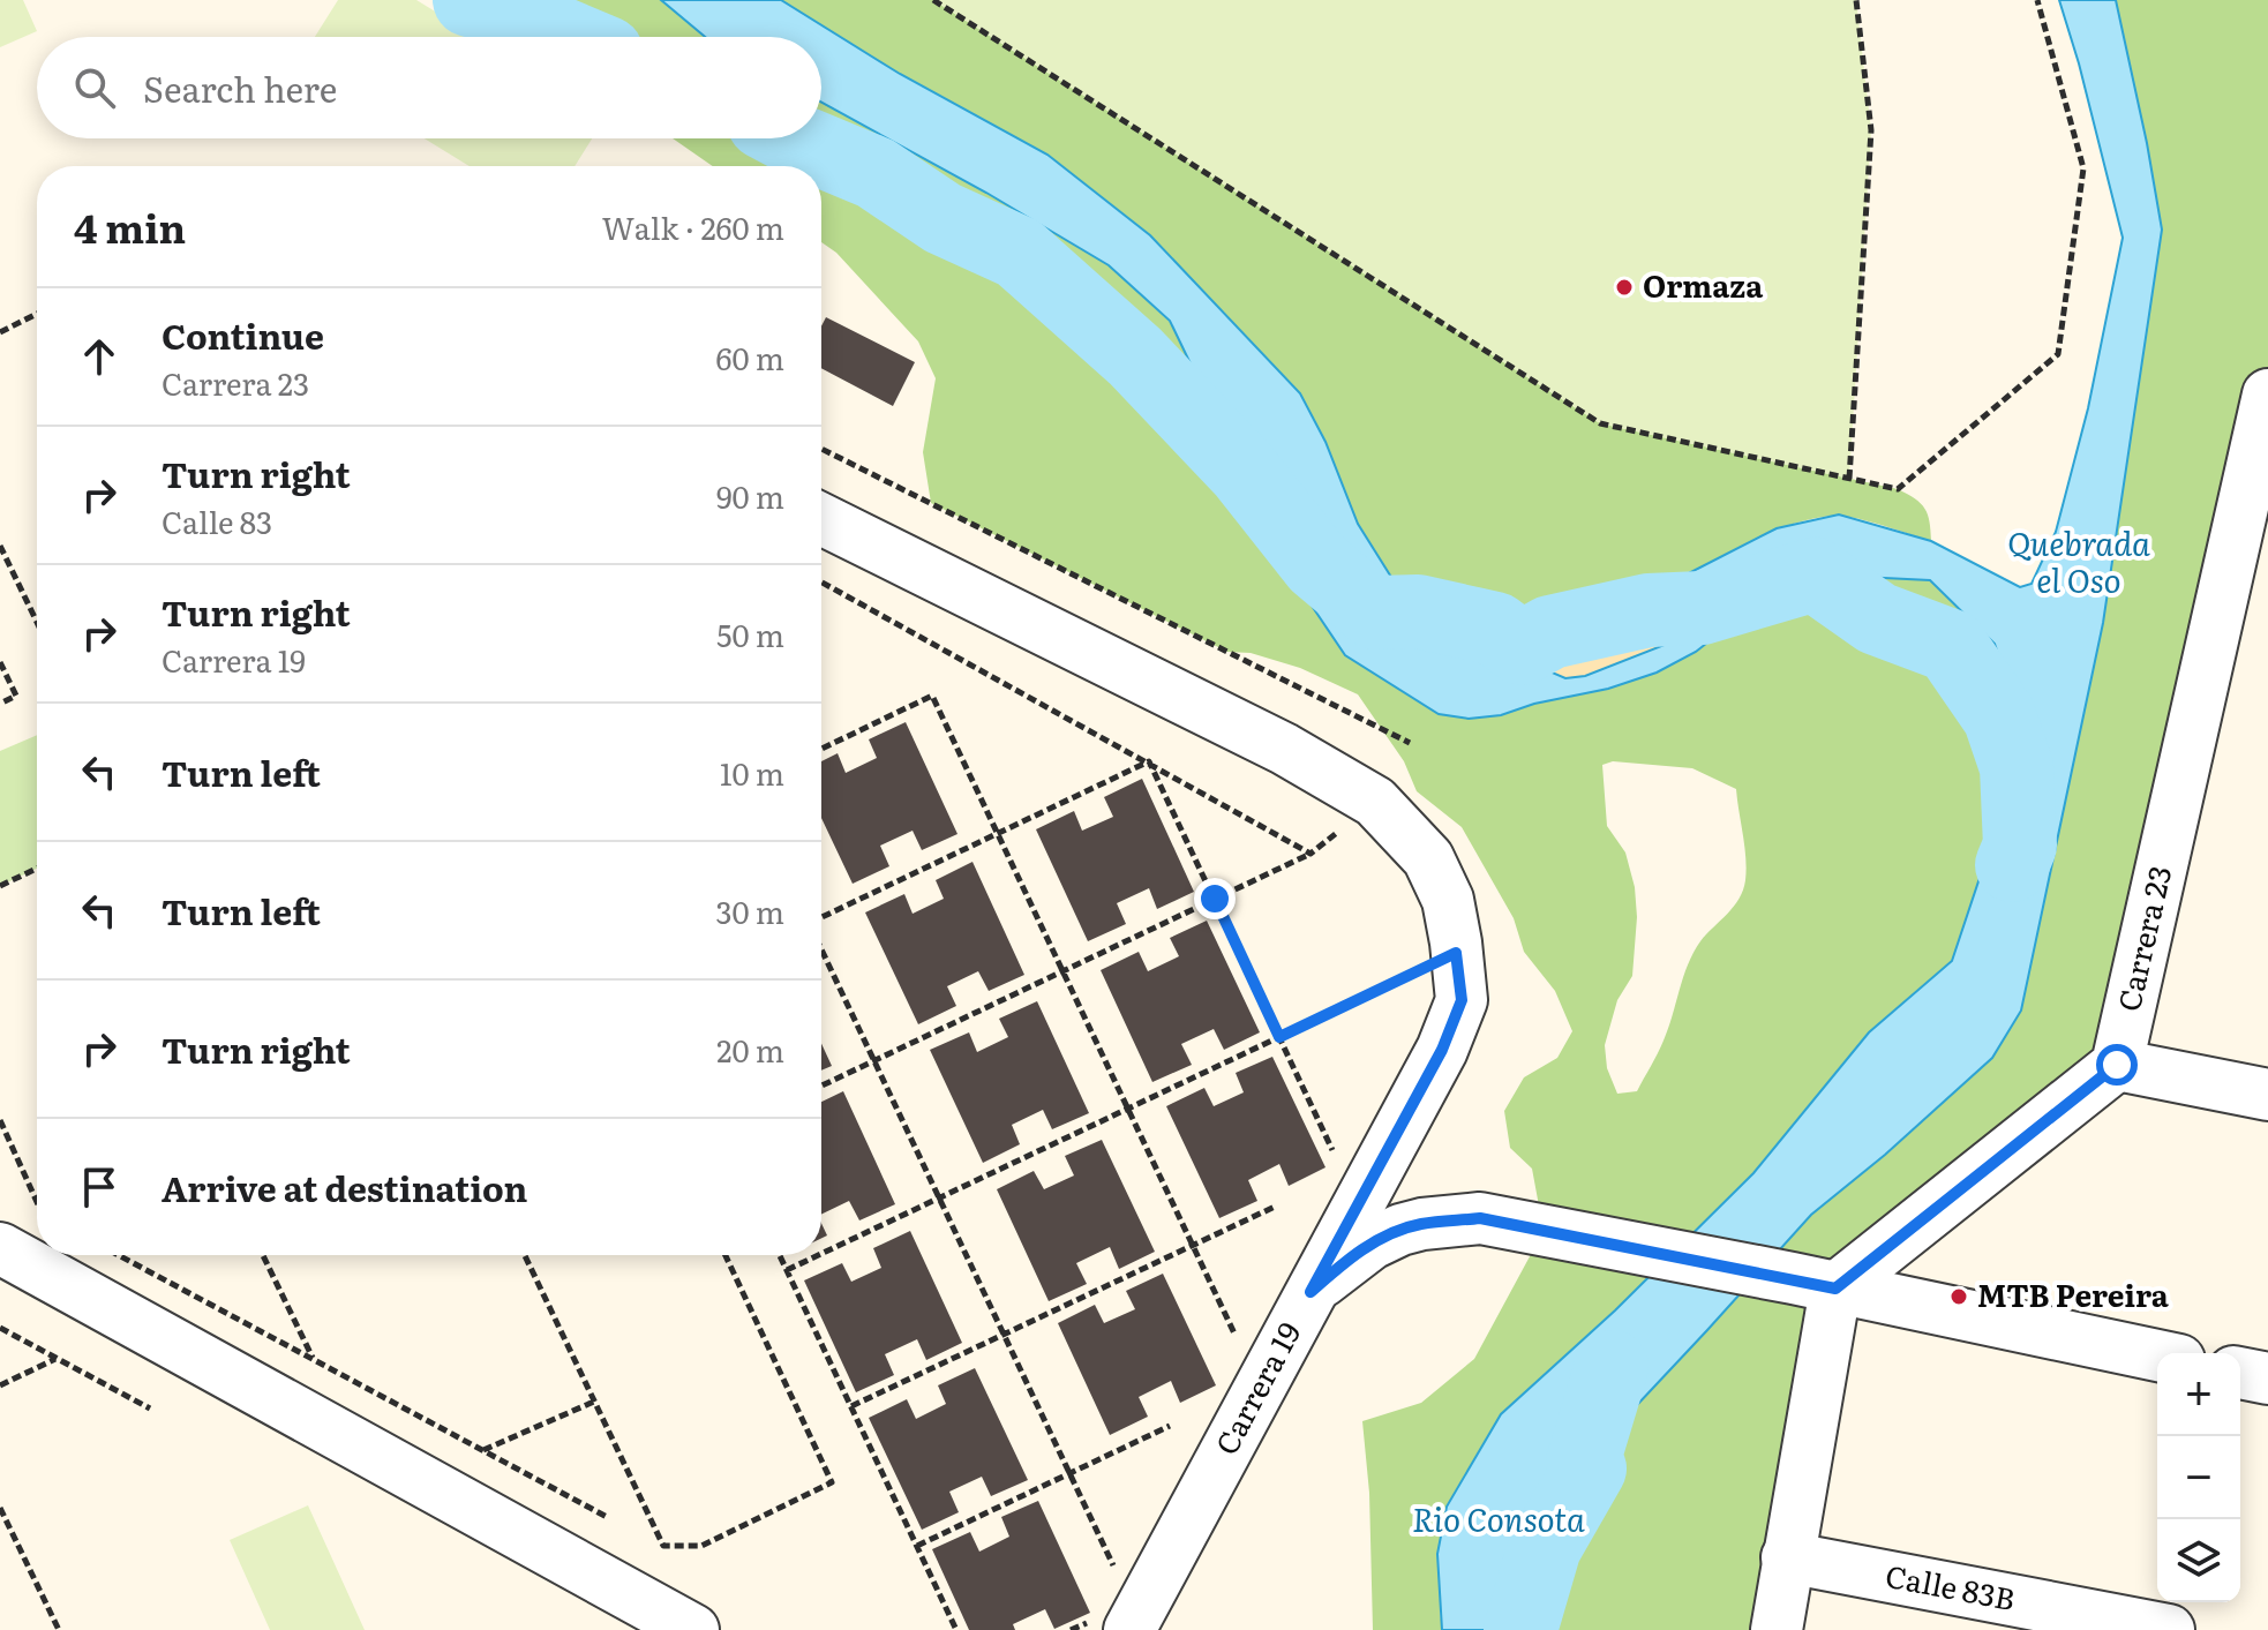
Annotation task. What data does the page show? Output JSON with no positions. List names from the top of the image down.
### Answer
{
  "streets": {
    "street": ["Carrera 23", "Carrera 19", "Calle 83B"]
  },
  "water": ["Quebrada el Oso", "Rio Consota"],
  "places": ["Ormaza", "MTB Pereira"],
  "page": {
    "search": "Search here",
    "heading": ["4 min", "Walk · 260 m"],
    "list": [
      ["Continue", "Carrera 23", "60 m"],
      ["Turn right", "Calle 83", "90 m"],
      ["Turn right", "Carrera 19", "50 m"],
      ["Turn left", "10 m"],
      ["Turn left", "30 m"],
      ["Turn right", "20 m"],
      "Arrive at destination"
    ],
    "map_buttons": ["+", "−"]
  }
}
